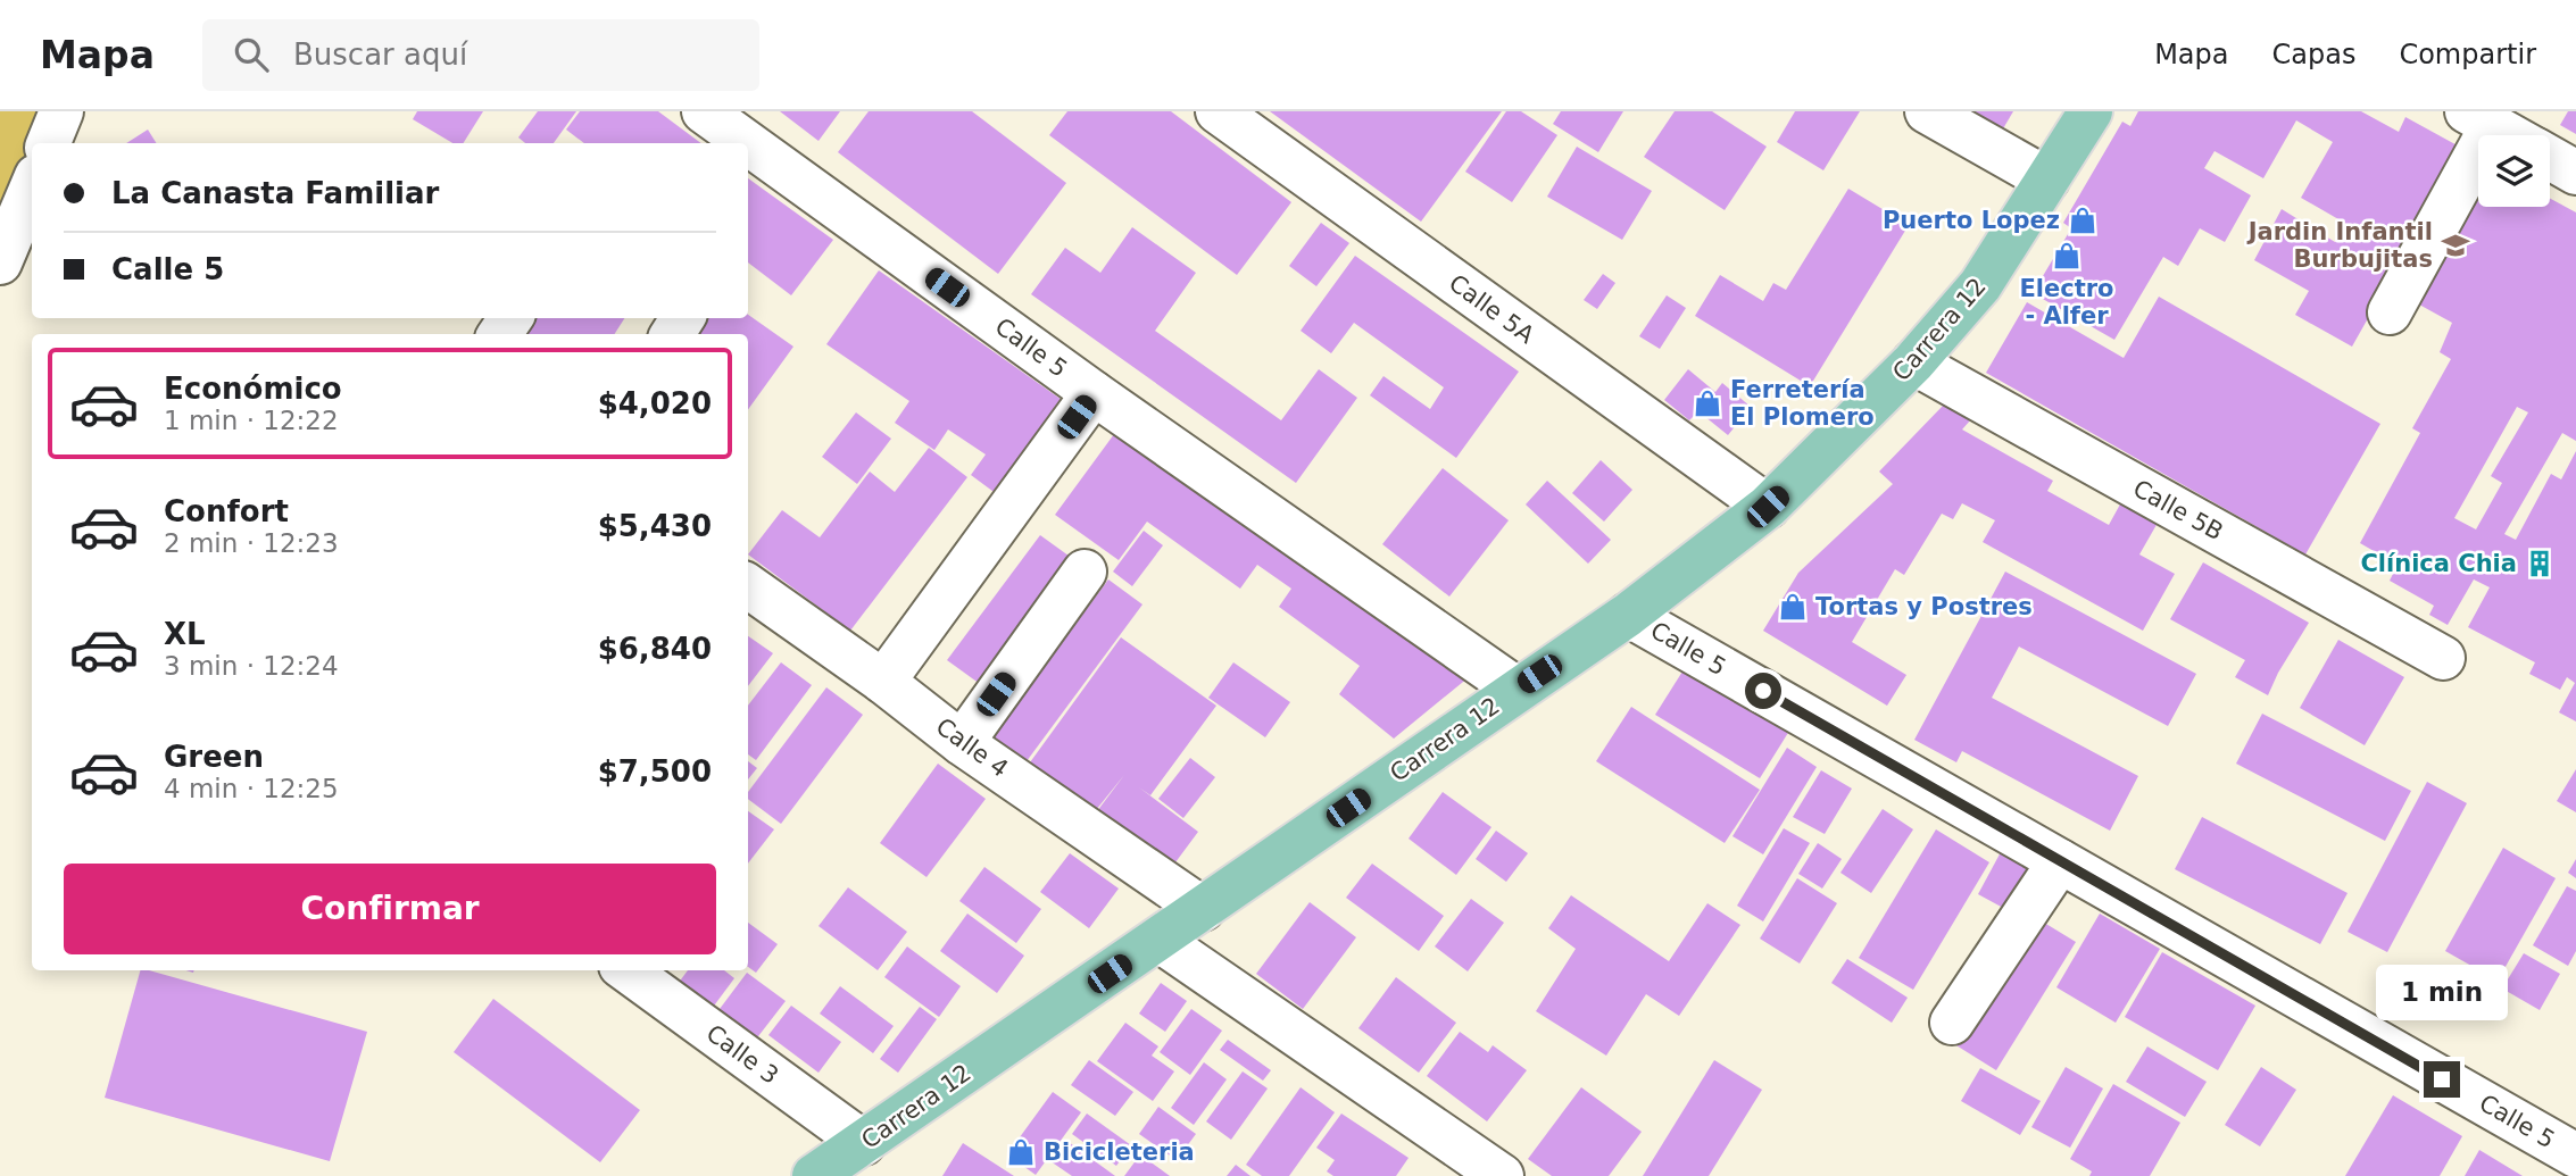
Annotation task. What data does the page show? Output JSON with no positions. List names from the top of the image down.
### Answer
{
  "streets": {
    "main road": ["Carrera 12"],
    "street": [
      "Calle 5A",
      "Calle 5",
      "Calle 5B",
      "Calle 4",
      "Calle 3"
    ]
  },
  "crossings": [
    ["Calle 5A", "Carrera 12"],
    ["Carrera 12", "Calle 5"],
    ["Carrera 12", "Calle 5B"],
    ["Carrera 12", "Calle 4"],
    ["Carrera 12", "Calle 3"]
  ],
  "places": {
    "shop": [
      "Puerto Lopez",
      "Electro - Alfer",
      "Ferretería El Plomero",
      "Tortas y Postres",
      "Bicicleteria"
    ],
    "school or university": ["Jardin Infantil Burbujitas"],
    "building": ["Clínica Chia"]
  },
  "page": {
    "header": "Mapa",
    "search": "Buscar aquí",
    "nav": ["Mapa", "Capas", "Compartir"],
    "banner": ["La Canasta Familiar", "Calle 5"],
    "list": [
      {
        "name": "Económico",
        "note": "1 min · 12:22",
        "value": "$4,020"
      },
      {
        "name": "Confort",
        "note": "2 min · 12:23",
        "value": "$5,430"
      },
      {
        "name": "XL",
        "note": "3 min · 12:24",
        "value": "$6,840"
      },
      {
        "name": "Green",
        "note": "4 min · 12:25",
        "value": "$7,500"
      }
    ],
    "buttons": "Confirmar",
    "bubble": "1 min"
  }
}
